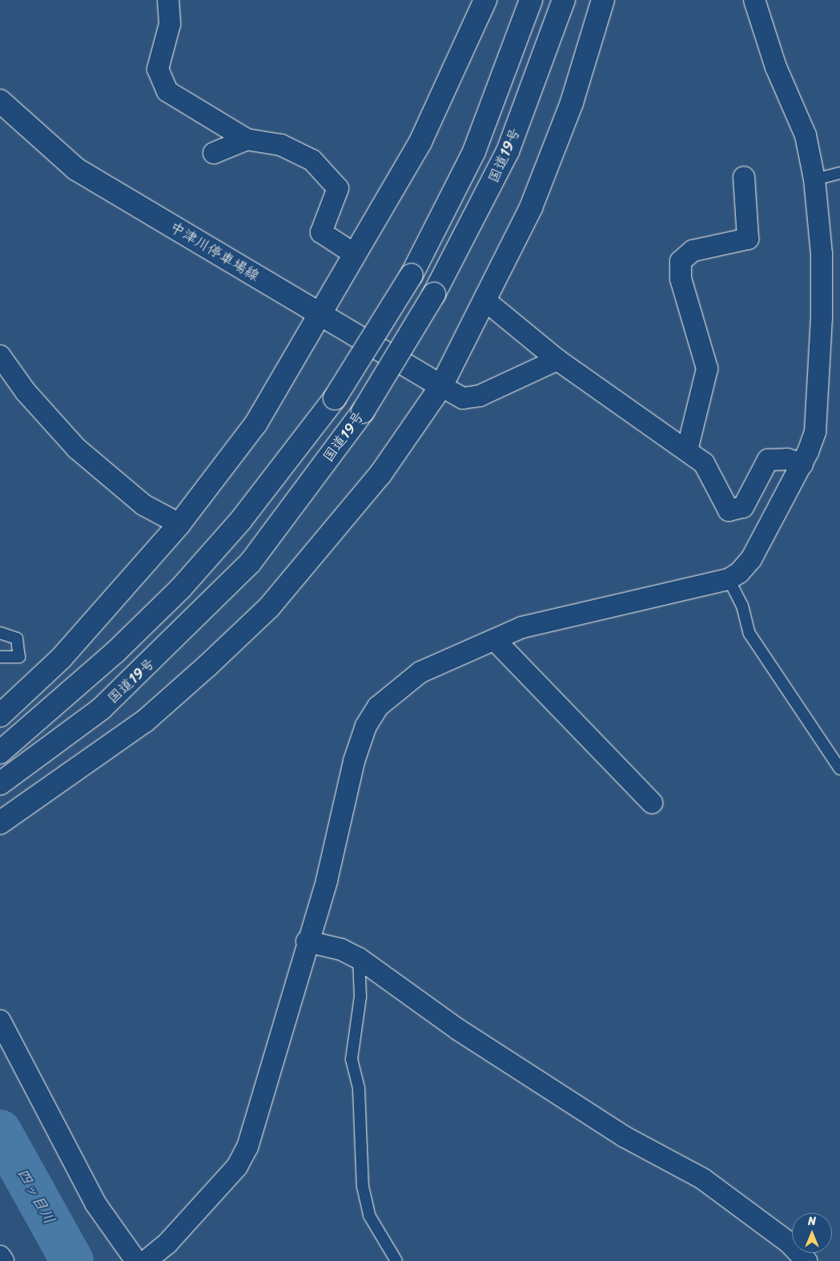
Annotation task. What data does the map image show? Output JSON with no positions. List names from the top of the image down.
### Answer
{
  "streets": {
    "main road": ["国道19号", "中津川停車場線"]
  },
  "water": ["四ッ目川"],
  "north": "top"
}
